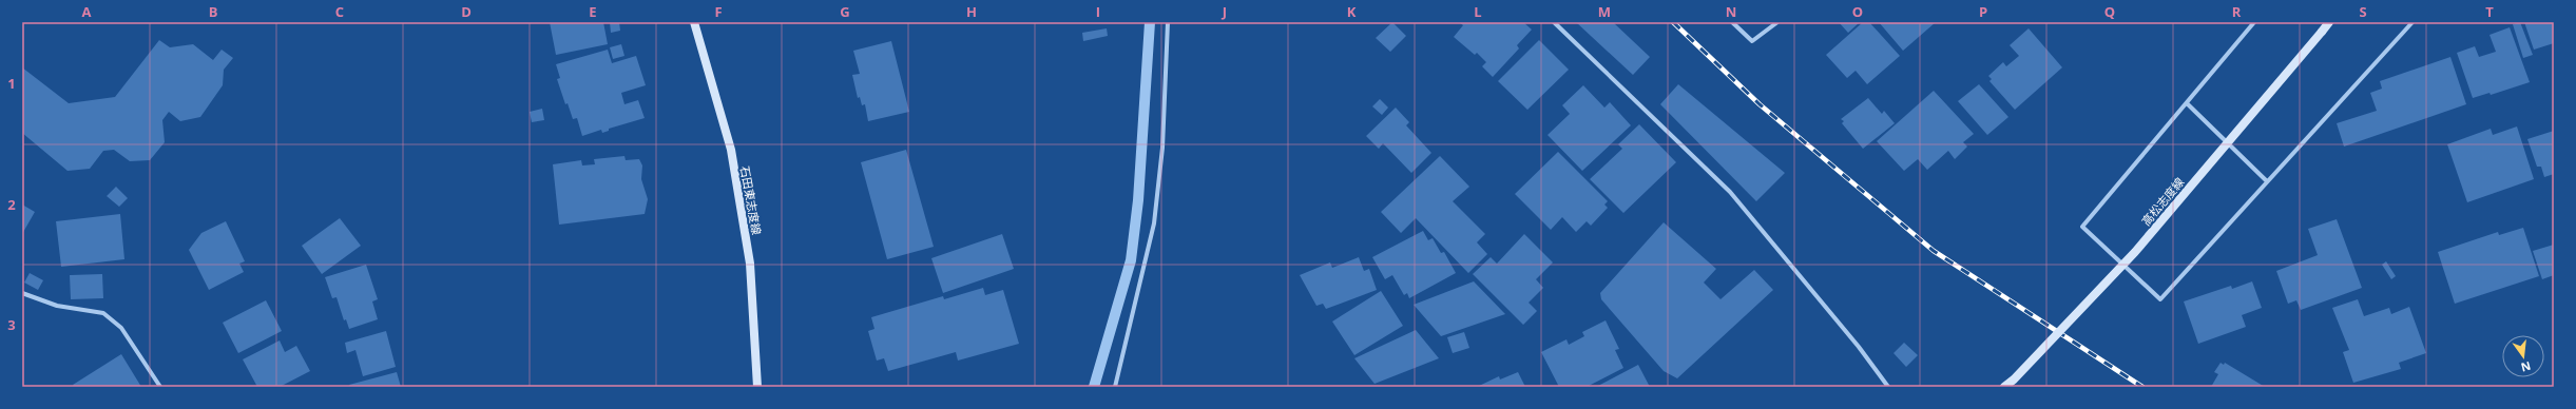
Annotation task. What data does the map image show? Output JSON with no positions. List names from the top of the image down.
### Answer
{
  "streets": {
    "main road": ["石田東志度線", "高松志度線"]
  },
  "north": "bottom",
  "grid": {
    "columns": [
      "A",
      "B",
      "C",
      "D",
      "E",
      "F",
      "G",
      "H",
      "I",
      "J",
      "K",
      "L",
      "M",
      "N",
      "O",
      "P",
      "Q",
      "R",
      "S",
      "T"
    ],
    "rows": ["1", "2", "3"]
  }
}
